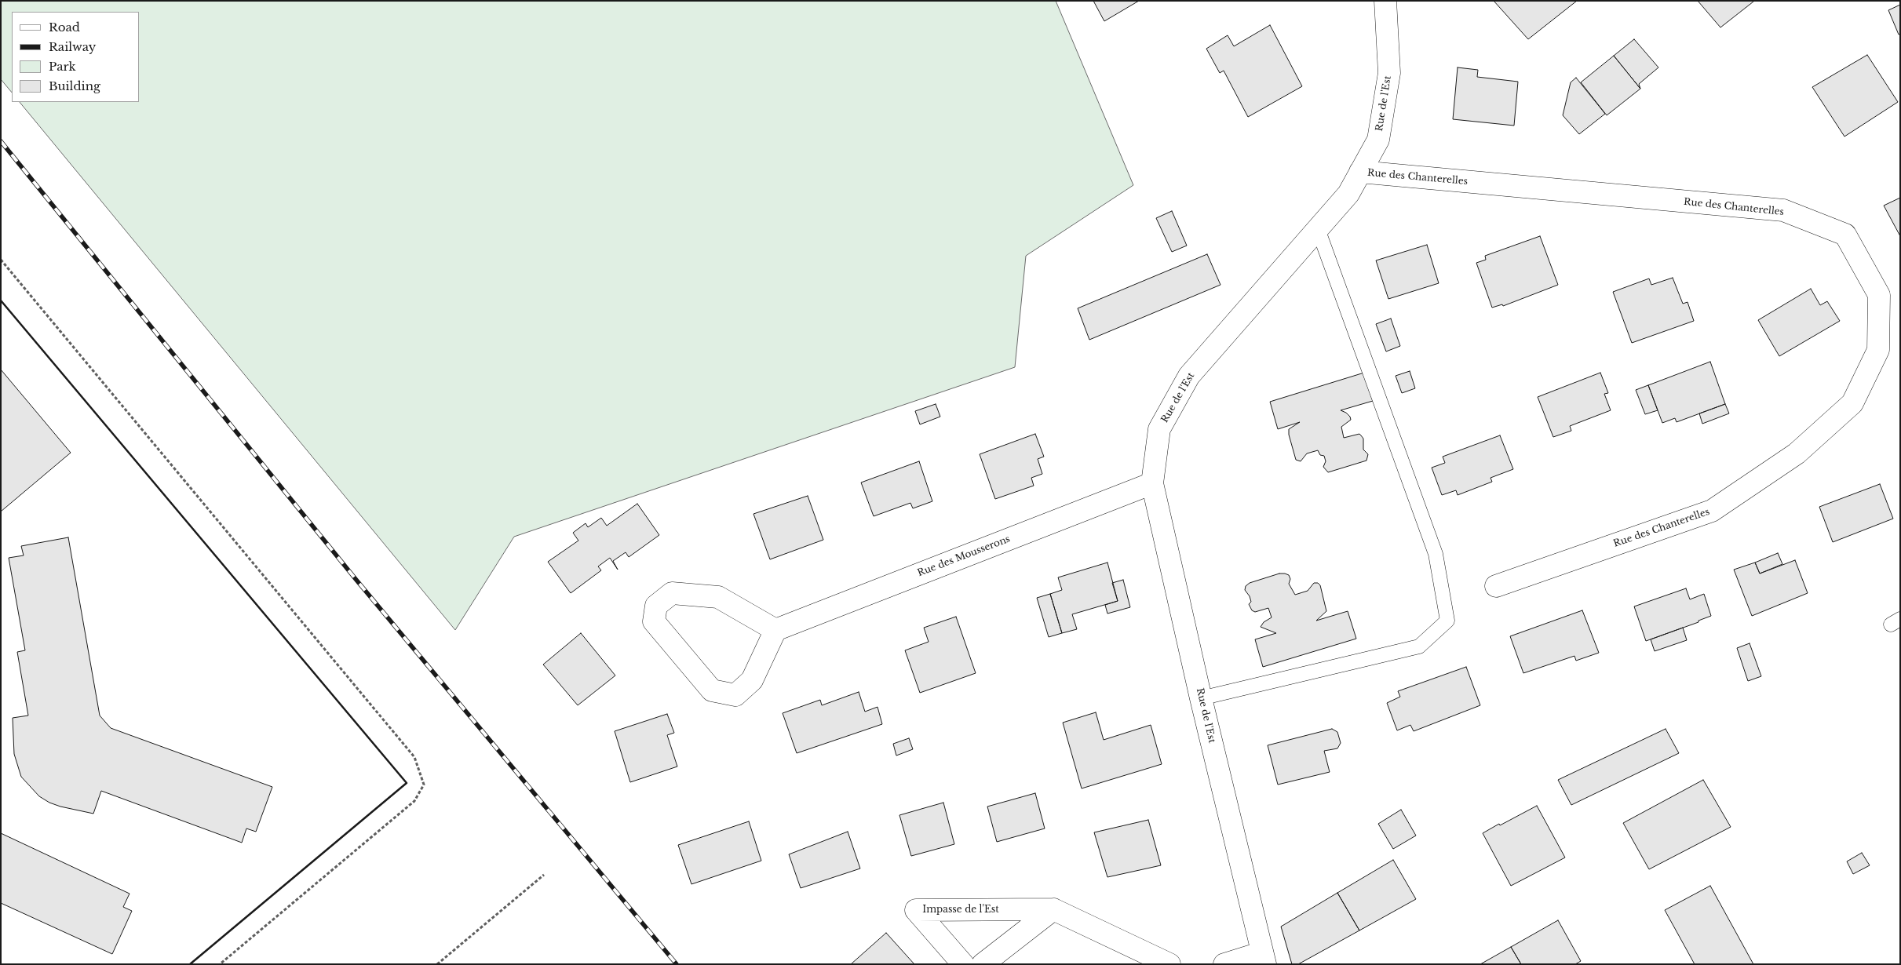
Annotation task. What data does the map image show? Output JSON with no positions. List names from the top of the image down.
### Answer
{
  "streets": {
    "street": [
      "Rue de l'Est",
      "Rue des Chanterelles",
      "Rue des Mousserons",
      "Impasse de l'Est"
    ]
  },
  "crossings": [
    ["Rue de l'Est", "Rue des Chanterelles"],
    ["Rue de l'Est", "Rue des Mousserons"]
  ],
  "legend": [
    "Road",
    "Railway",
    "Park",
    "Building"
  ]
}
